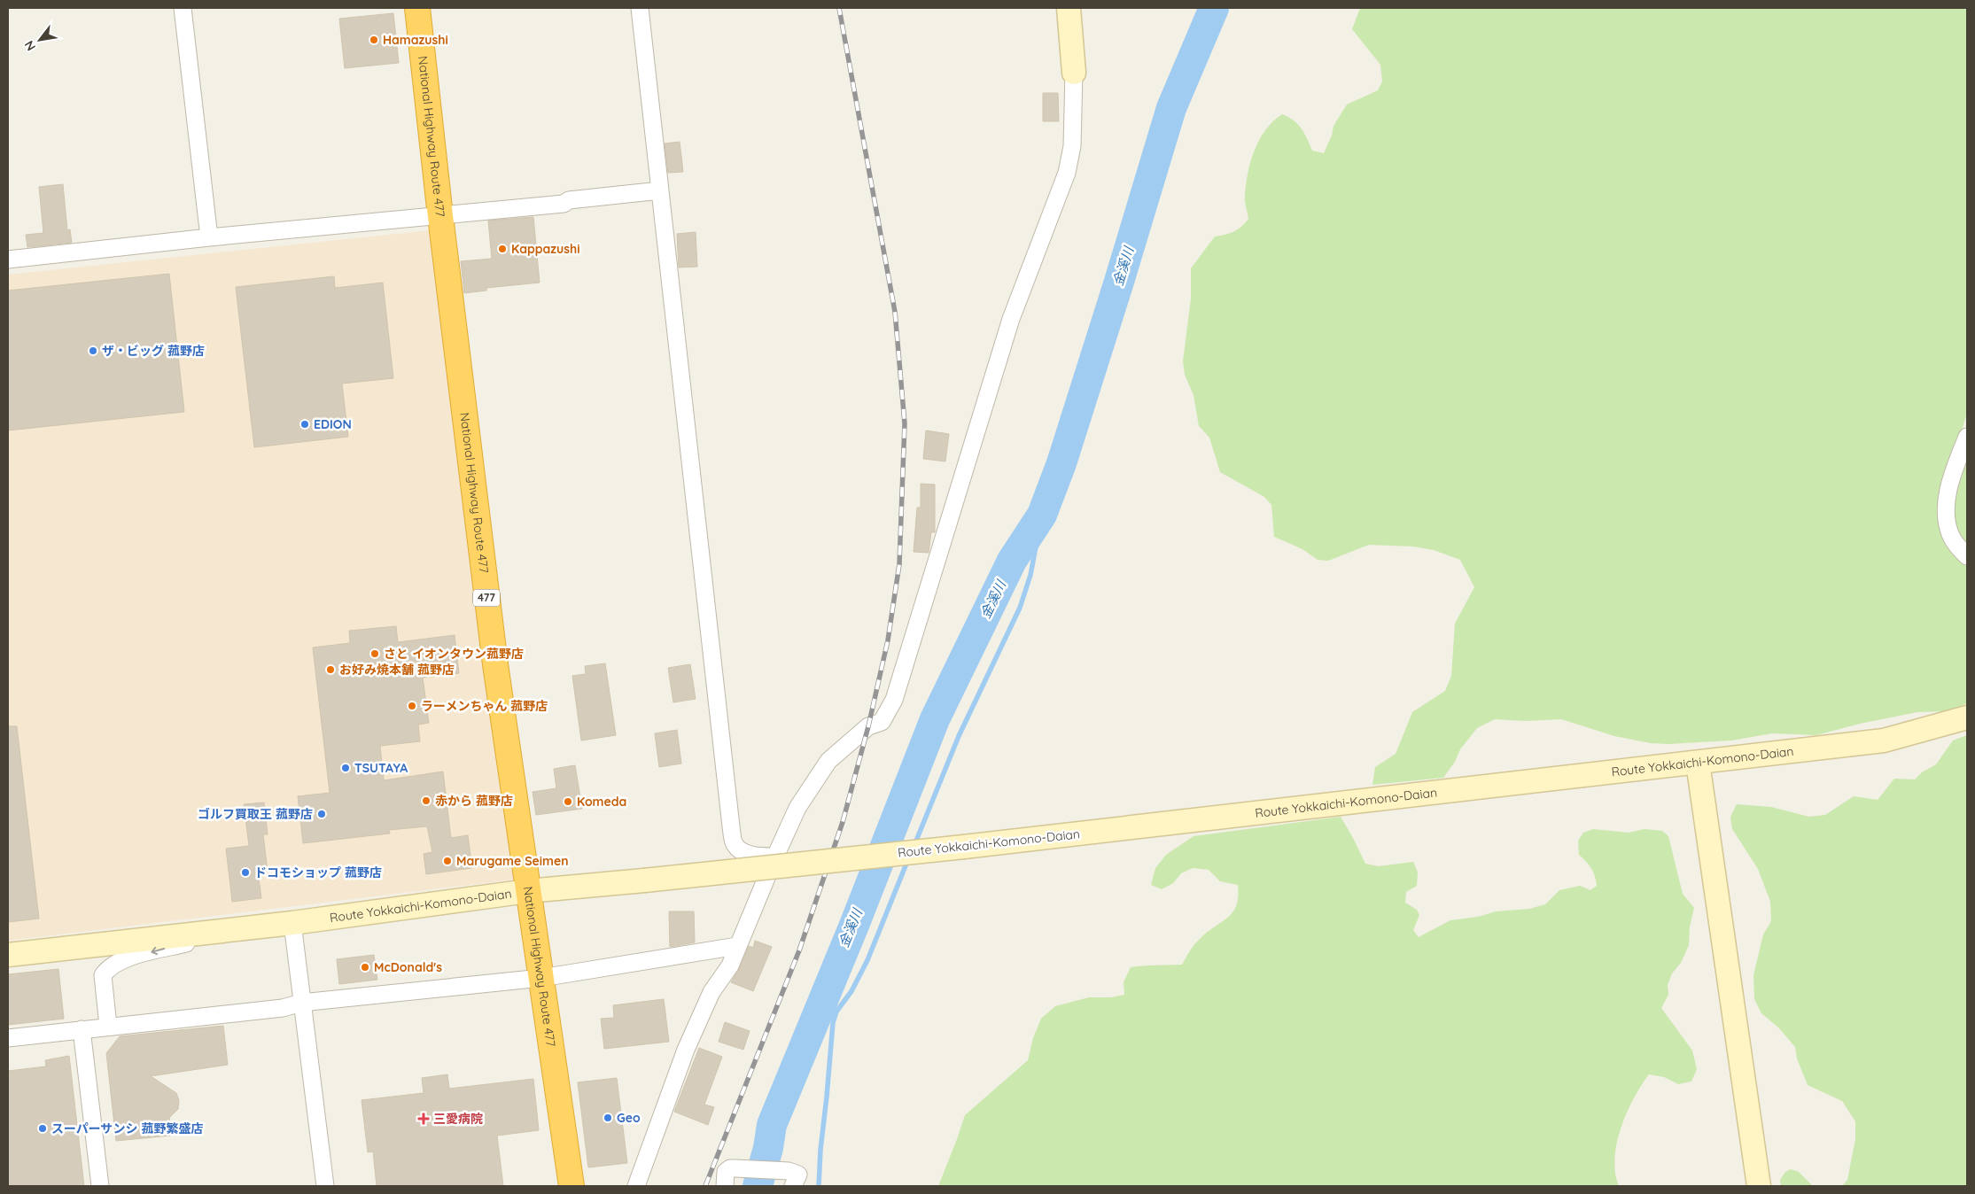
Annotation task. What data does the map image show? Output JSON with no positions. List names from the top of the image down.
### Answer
{
  "streets": {
    "highway": ["National Highway Route 477", "477"],
    "main road": ["Route Yokkaichi-Komono-Daian"]
  },
  "crossings": [
    ["National Highway Route 477", "Route Yokkaichi-Komono-Daian"]
  ],
  "water": ["金溪川"],
  "places": {
    "other": [
      "Hamazushi",
      "Kappazushi",
      "ザ・ビッグ 菰野店",
      "EDION",
      "さと イオンタウン菰野店",
      "お好み焼本舗 菰野店",
      "ラーメンちゃん 菰野店",
      "TSUTAYA",
      "赤から 菰野店",
      "Komeda",
      "ゴルフ買取王 菰野店",
      "Marugame Seimen",
      "ドコモショップ 菰野店",
      "McDonald's",
      "Geo",
      "スーパーサンシ 菰野繁盛店"
    ],
    "health": ["三愛病院"]
  },
  "north": "bottom left"
}
